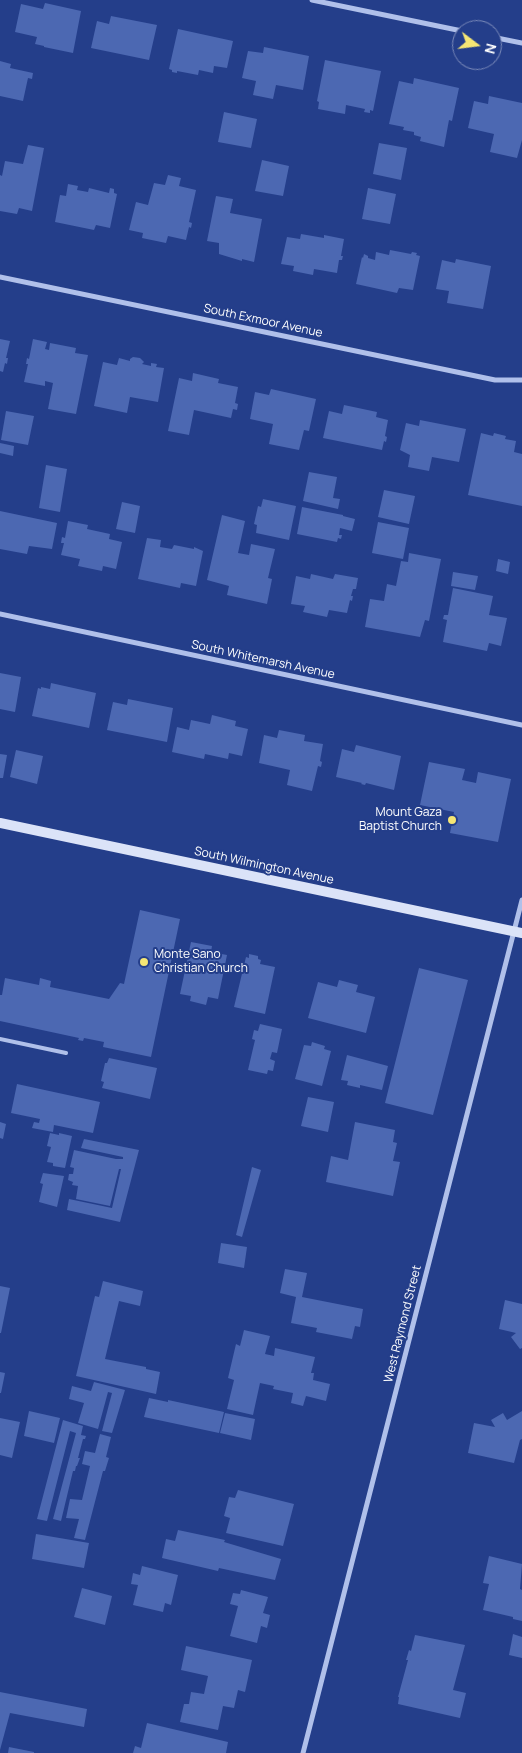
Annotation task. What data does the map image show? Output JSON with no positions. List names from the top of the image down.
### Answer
{
  "streets": {
    "main road": ["South Wilmington Avenue"],
    "street": ["South Exmoor Avenue", "South Whitemarsh Avenue", "West Raymond Street"]
  },
  "crossings": [
    ["South Wilmington Avenue", "West Raymond Street"]
  ],
  "places": ["Mount Gaza Baptist Church", "Monte Sano Christian Church"],
  "north": "right"
}
